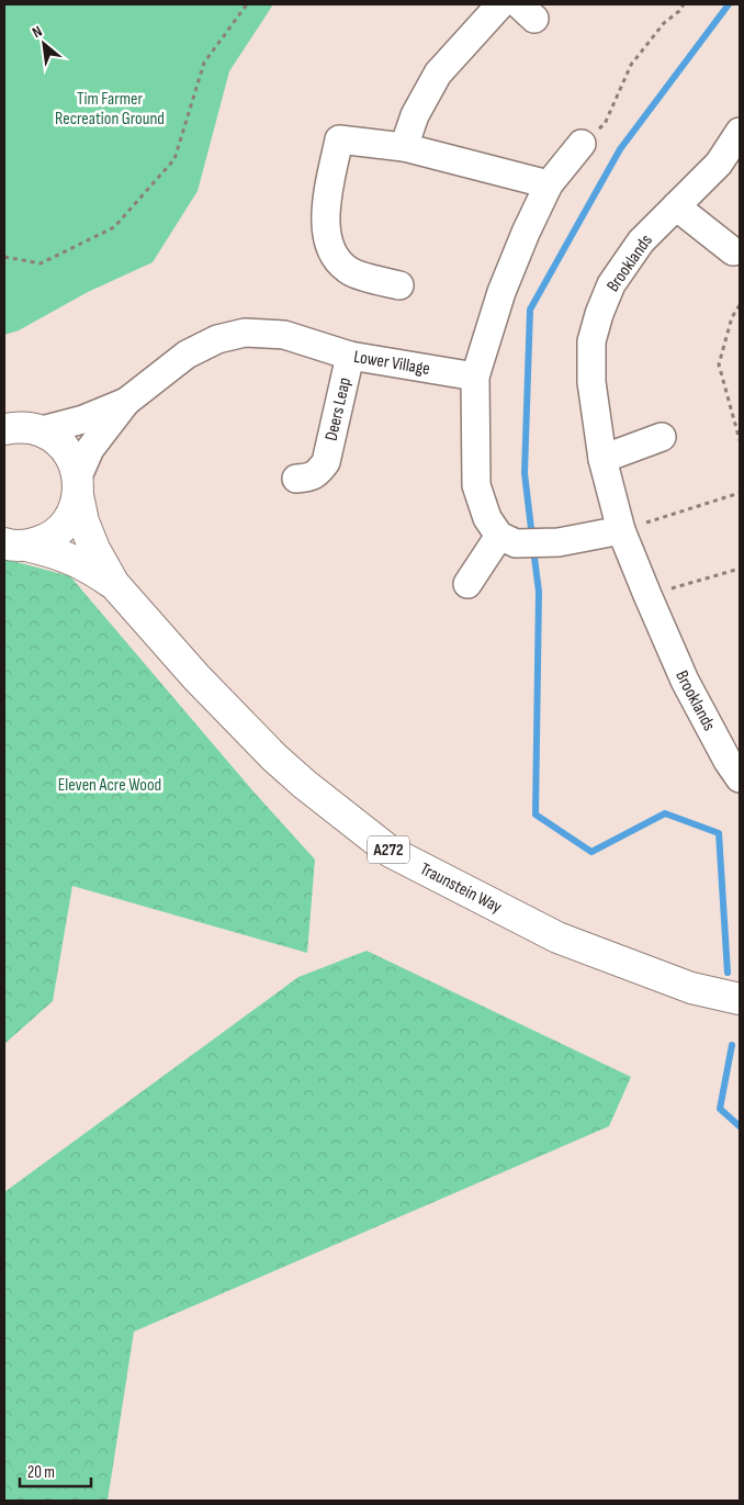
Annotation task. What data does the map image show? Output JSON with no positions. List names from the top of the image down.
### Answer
{
  "streets": {
    "highway": ["A272", "Traunstein Way"],
    "street": ["Brooklands", "Lower Village", "Deers Leap"]
  },
  "crossings": [
    ["Lower Village", "Deers Leap"],
    ["Lower Village", "Traunstein Way"]
  ],
  "parks": ["Tim Farmer Recreation Ground", "Eleven Acre Wood"],
  "scale_bar": "20 m",
  "north": "top left"
}
